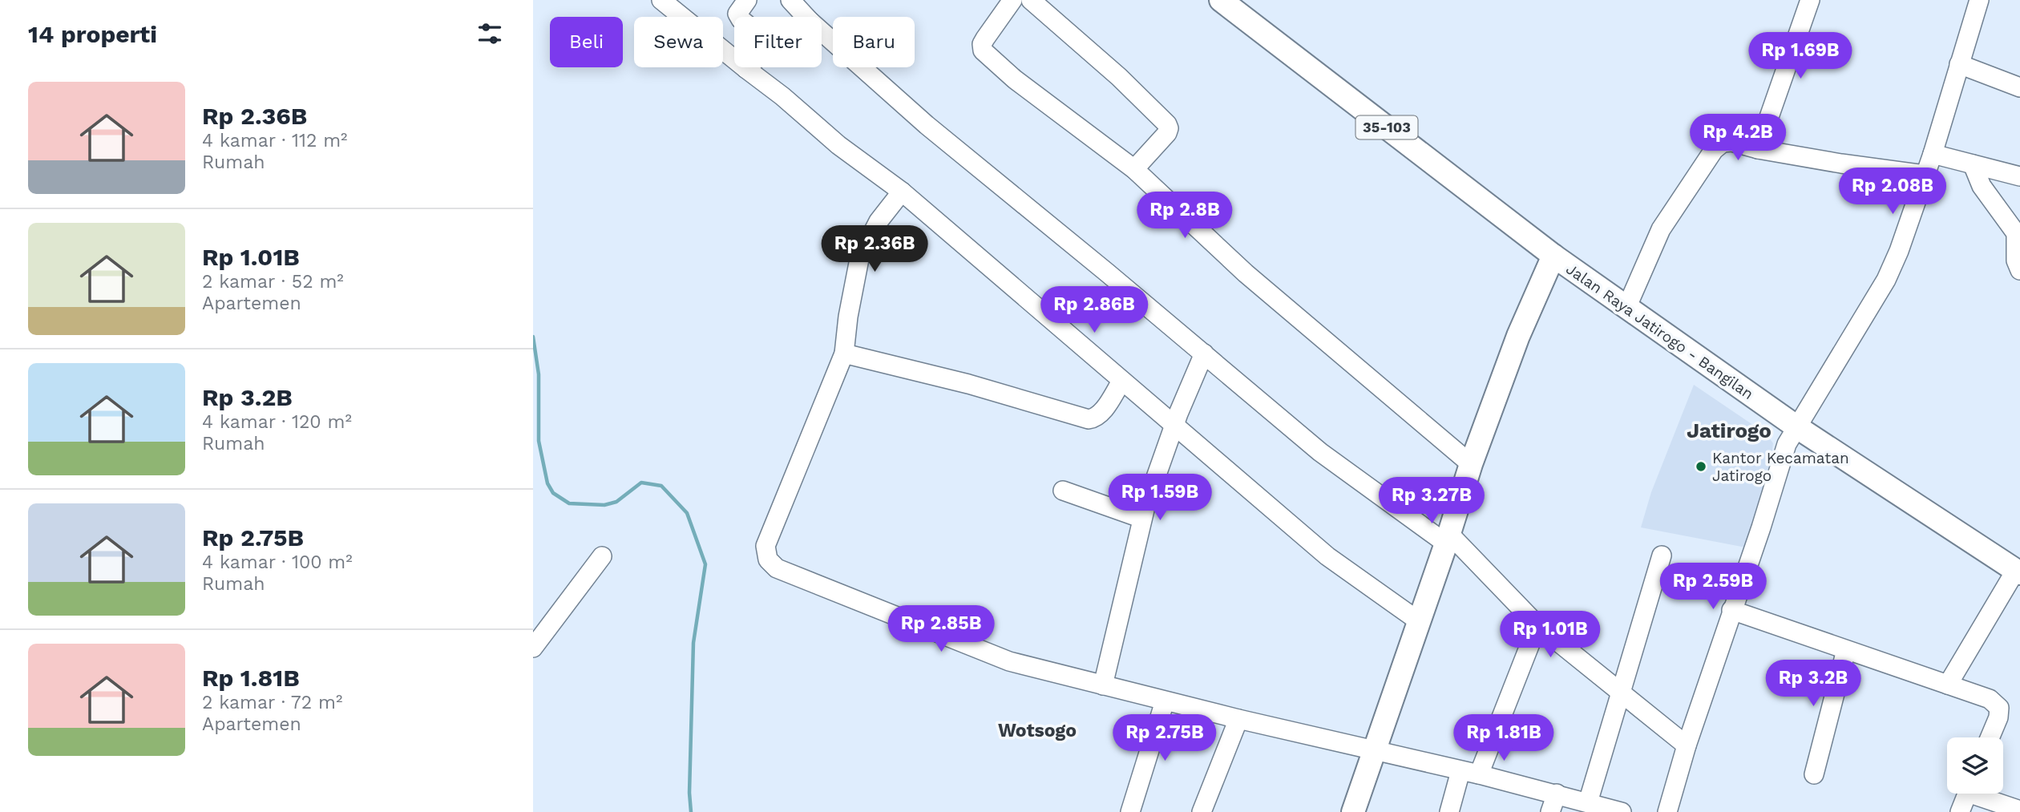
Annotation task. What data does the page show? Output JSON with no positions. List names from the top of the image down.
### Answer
{
  "streets": {
    "main road": ["35-103", "Jalan Raya Jatirogo - Bangilan"]
  },
  "crossings": [
    ["35-103", "Jalan Raya Jatirogo - Bangilan"]
  ],
  "districts": ["Jatirogo", "Wotsogo"],
  "places": ["Kantor Kecamatan Jatirogo"],
  "page": {
    "heading": "14 properti",
    "chip": [
      "Beli",
      "Sewa",
      "Filter",
      "Baru"
    ],
    "price": [
      "Rp 1.69B",
      "Rp 4.2B",
      "Rp 2.08B",
      "Rp 2.8B",
      "Rp 2.36B",
      "Rp 2.86B",
      "Rp 1.59B",
      "Rp 3.27B",
      "Rp 2.59B",
      "Rp 2.85B",
      "Rp 1.01B",
      "Rp 3.2B",
      "Rp 2.75B",
      "Rp 1.81B"
    ],
    "list": [
      {
        "name": "Rp 2.36B",
        "note": "4 kamar · 112 m² · Rumah"
      },
      {
        "name": "Rp 1.01B",
        "note": "2 kamar · 52 m² · Apartemen"
      },
      {
        "name": "Rp 3.2B",
        "note": "4 kamar · 120 m² · Rumah"
      },
      {
        "name": "Rp 2.75B",
        "note": "4 kamar · 100 m² · Rumah"
      },
      {
        "name": "Rp 1.81B",
        "note": "2 kamar · 72 m² · Apartemen"
      }
    ]
  }
}
